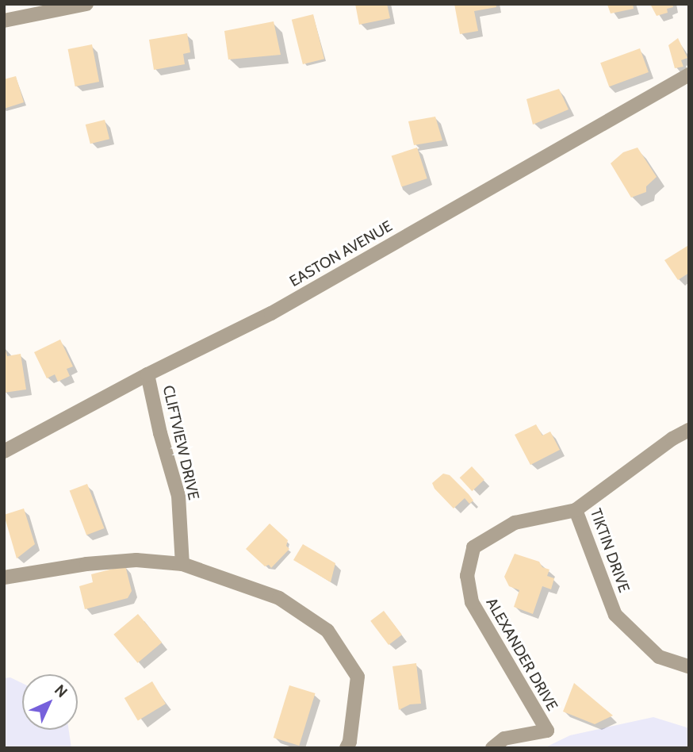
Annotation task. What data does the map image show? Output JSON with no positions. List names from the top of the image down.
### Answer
{
  "streets": {
    "street": [
      "EASTON AVENUE",
      "CLIFTVIEW DRIVE",
      "TIKTIN DRIVE",
      "ALEXANDER DRIVE"
    ]
  },
  "crossings": [
    ["EASTON AVENUE", "CLIFTVIEW DRIVE"],
    ["TIKTIN DRIVE", "ALEXANDER DRIVE"]
  ],
  "north": "top right"
}
